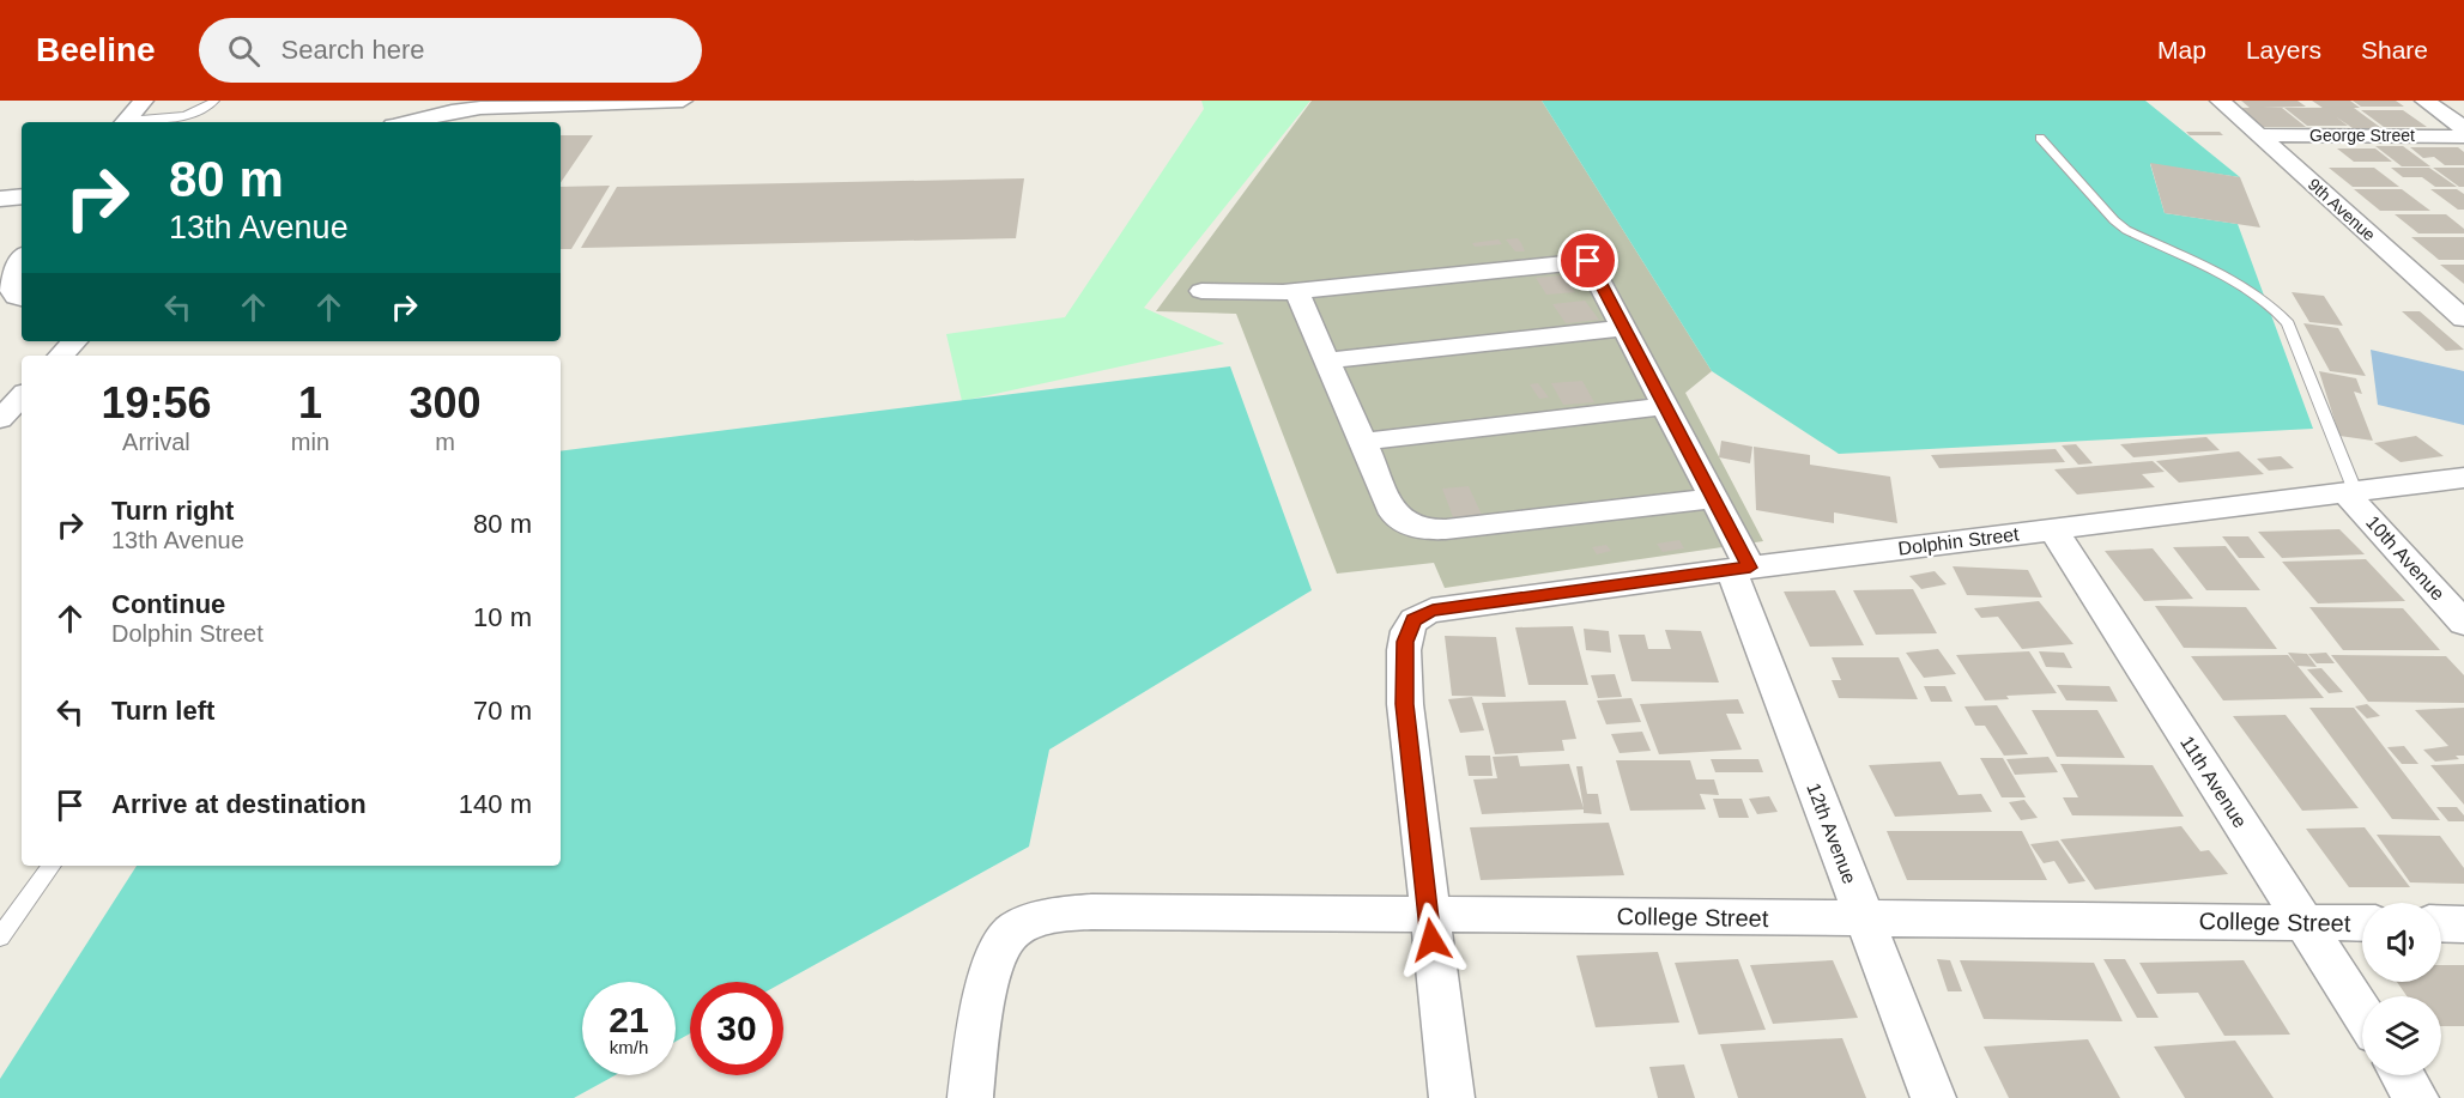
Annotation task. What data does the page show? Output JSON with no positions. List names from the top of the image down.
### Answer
{
  "streets": {
    "street": [
      "George Street",
      "9th Avenue",
      "Dolphin Street",
      "10th Avenue",
      "11th Avenue",
      "12th Avenue",
      "College Street"
    ]
  },
  "crossings": [
    ["George Street", "9th Avenue"],
    ["Dolphin Street", "10th Avenue"],
    ["Dolphin Street", "11th Avenue"],
    ["Dolphin Street", "12th Avenue"],
    ["Dolphin Street", "College Street"],
    ["11th Avenue", "College Street"],
    ["12th Avenue", "College Street"]
  ],
  "page": {
    "header": "Beeline",
    "search": "Search here",
    "nav": ["Map", "Layers", "Share"],
    "turn": ["80 m", "13th Avenue"],
    "eta": [
      "19:56",
      "Arrival",
      "1",
      "min",
      "300",
      "m"
    ],
    "list": [
      {
        "name": "Turn right",
        "note": "13th Avenue",
        "value": "80 m"
      },
      {
        "name": "Continue",
        "note": "Dolphin Street",
        "value": "10 m"
      },
      {
        "name": "Turn left",
        "value": "70 m"
      },
      {
        "name": "Arrive at destination",
        "value": "140 m"
      }
    ],
    "speed": "21 km/h",
    "limit": "30"
  }
}
